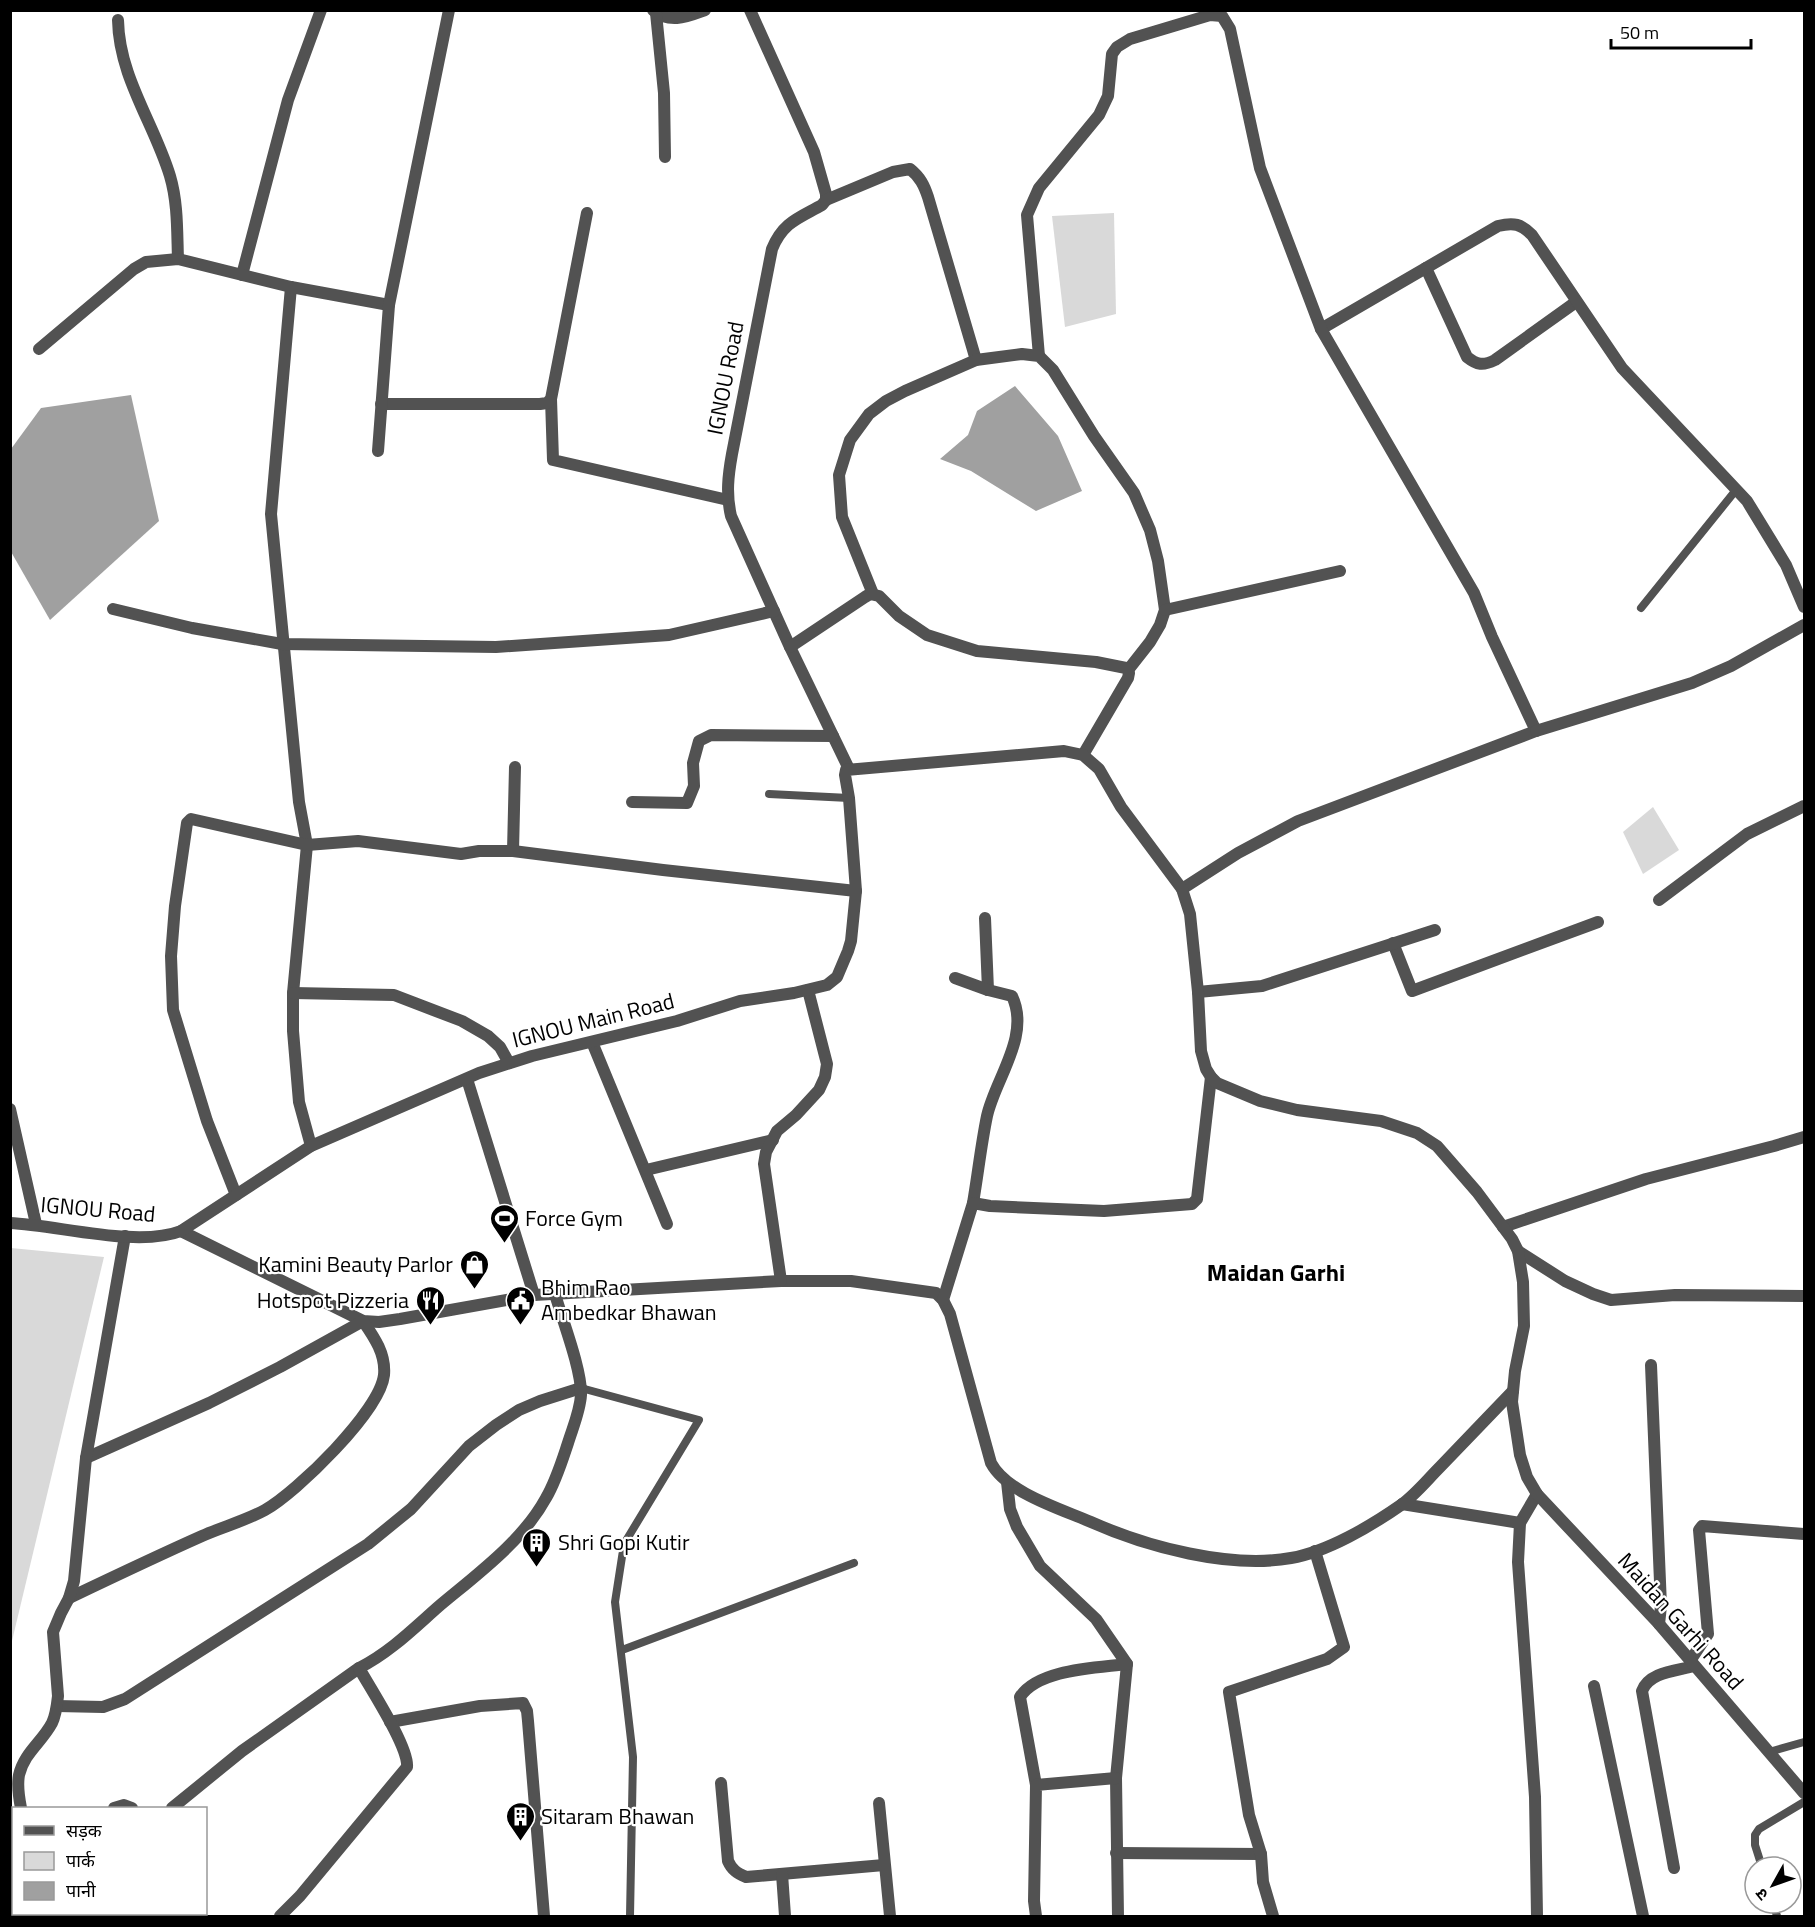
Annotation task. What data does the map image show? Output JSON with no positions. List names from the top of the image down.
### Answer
{
  "streets": {
    "street": ["IGNOU Road", "IGNOU Main Road", "Maidan Garhi Road"]
  },
  "crossings": [
    ["IGNOU Road", "IGNOU Main Road"]
  ],
  "districts": ["Maidan Garhi"],
  "places": {
    "sports": ["Force Gym"],
    "shop": ["Kamini Beauty Parlor"],
    "restaurant": ["Hotspot Pizzeria"],
    "public building": ["Bhim Rao Ambedkar Bhawan"],
    "building": ["Shri Gopi Kutir", "Sitaram Bhawan"]
  },
  "legend": ["सड़क", "पार्क", "पानी"],
  "scale_bar": "50 m",
  "north": "bottom left"
}
